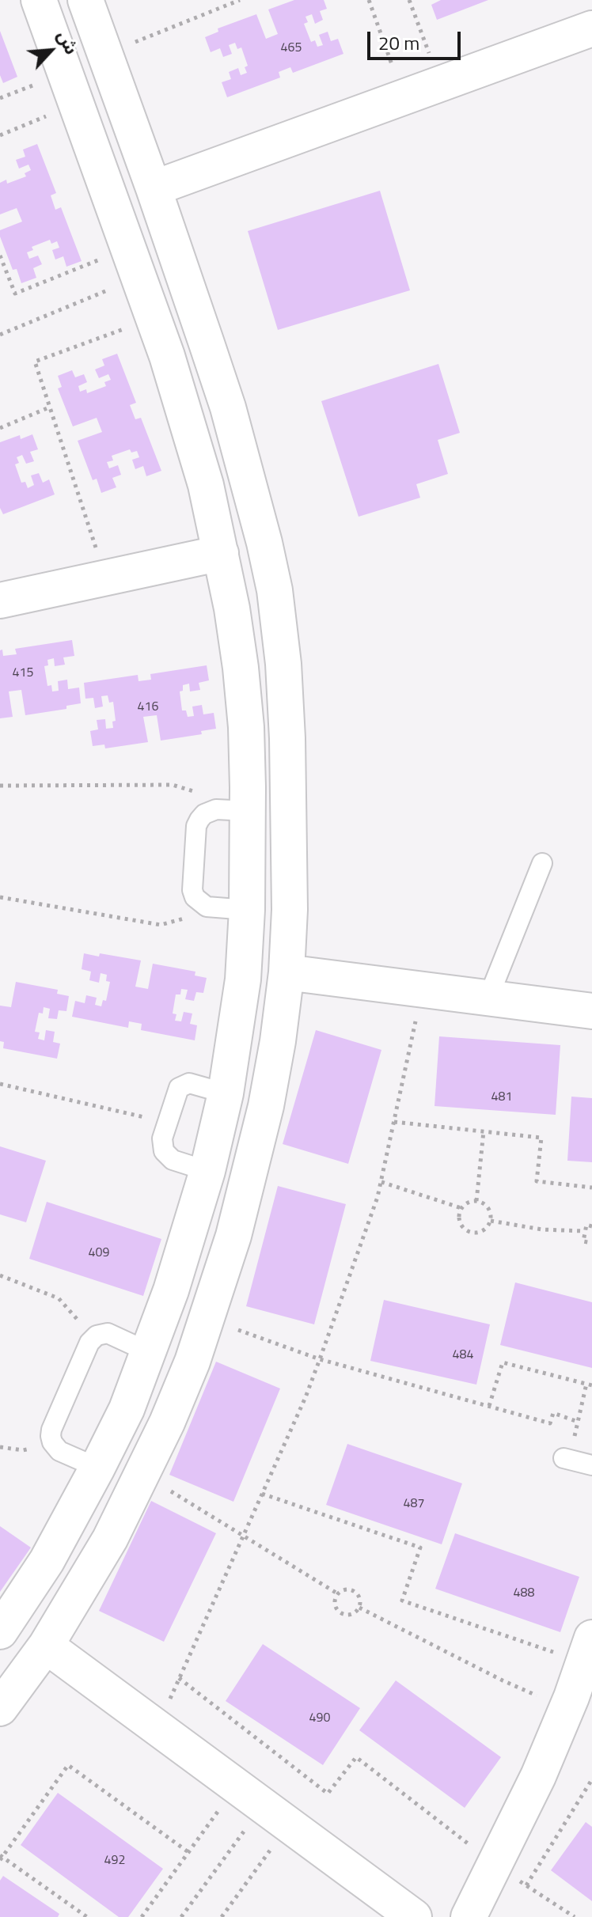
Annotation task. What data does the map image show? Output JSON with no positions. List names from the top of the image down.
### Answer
{
  "house_numbers": [
    "465",
    "415",
    "416",
    "481",
    "409",
    "484",
    "487",
    "488",
    "490",
    "492"
  ],
  "scale_bar": "20 m",
  "north": "top right"
}
